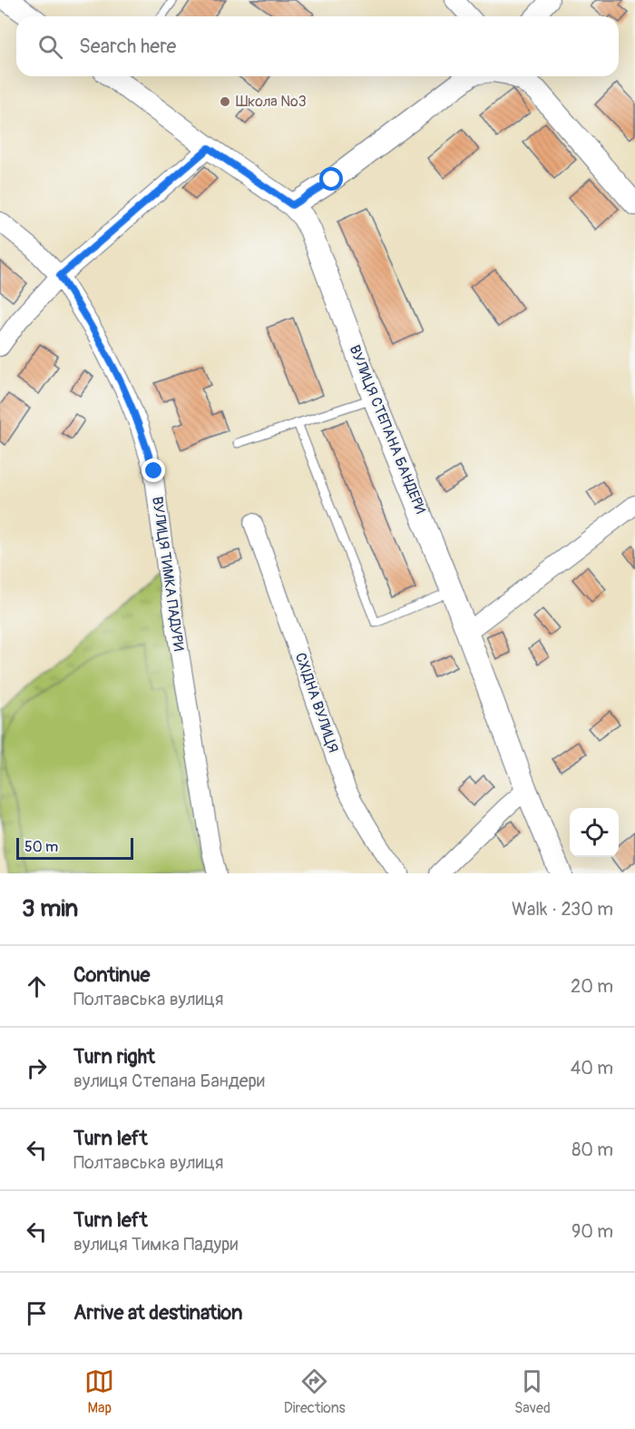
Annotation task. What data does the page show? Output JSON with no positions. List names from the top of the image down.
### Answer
{
  "streets": {
    "street": ["ВУЛИЦЯ СТЕПАНА БАНДЕРИ", "ВУЛИЦЯ ТИМКА ПАДУРИ", "СХІДНА ВУЛИЦЯ"]
  },
  "places": ["Школа №3"],
  "scale_bar": "50 m",
  "page": {
    "search": "Search here",
    "scale": "50 m",
    "heading": ["3 min", "Walk · 230 m"],
    "list": [
      ["Continue", "Полтавська вулиця", "20 m"],
      ["Turn right", "вулиця Степана Бандери", "40 m"],
      ["Turn left", "Полтавська вулиця", "80 m"],
      ["Turn left", "вулиця Тимка Падури", "90 m"],
      "Arrive at destination"
    ],
    "nav": ["Map", "Directions", "Saved"]
  }
}
